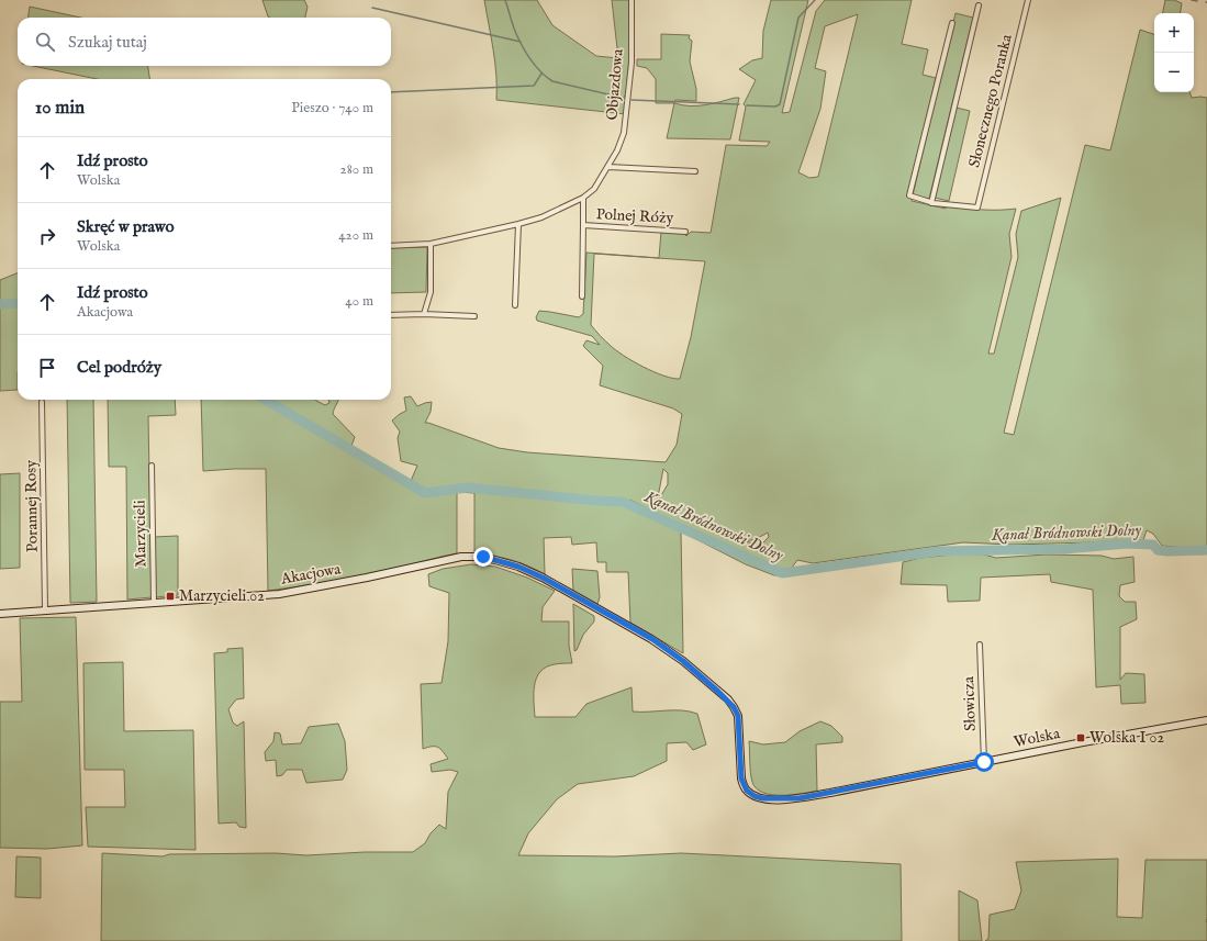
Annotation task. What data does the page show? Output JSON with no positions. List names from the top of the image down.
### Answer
{
  "streets": {
    "street": [
      "Objazdowa",
      "Słonecznego Poranka",
      "Polnej Róży",
      "Porannej Rosy",
      "Marzycieli",
      "Akacjowa",
      "Słowicza",
      "Wolska"
    ]
  },
  "crossings": [
    ["Objazdowa", "Polnej Róży"],
    ["Porannej Rosy", "Akacjowa"],
    ["Marzycieli", "Akacjowa"],
    ["Akacjowa", "Wolska"],
    ["Słowicza", "Wolska"]
  ],
  "water": ["Kanał Bródnowski Dolny"],
  "places": {
    "transit": ["Marzycieli 02", "Wolska I 02"]
  },
  "page": {
    "map_buttons": ["+", "−"],
    "search": "Szukaj tutaj",
    "heading": ["10 min", "Pieszo · 740 m"],
    "list": [
      ["Idź prosto", "Wolska", "280 m"],
      ["Skręć w prawo", "Wolska", "420 m"],
      ["Idź prosto", "Akacjowa", "40 m"],
      "Cel podróży"
    ]
  }
}
